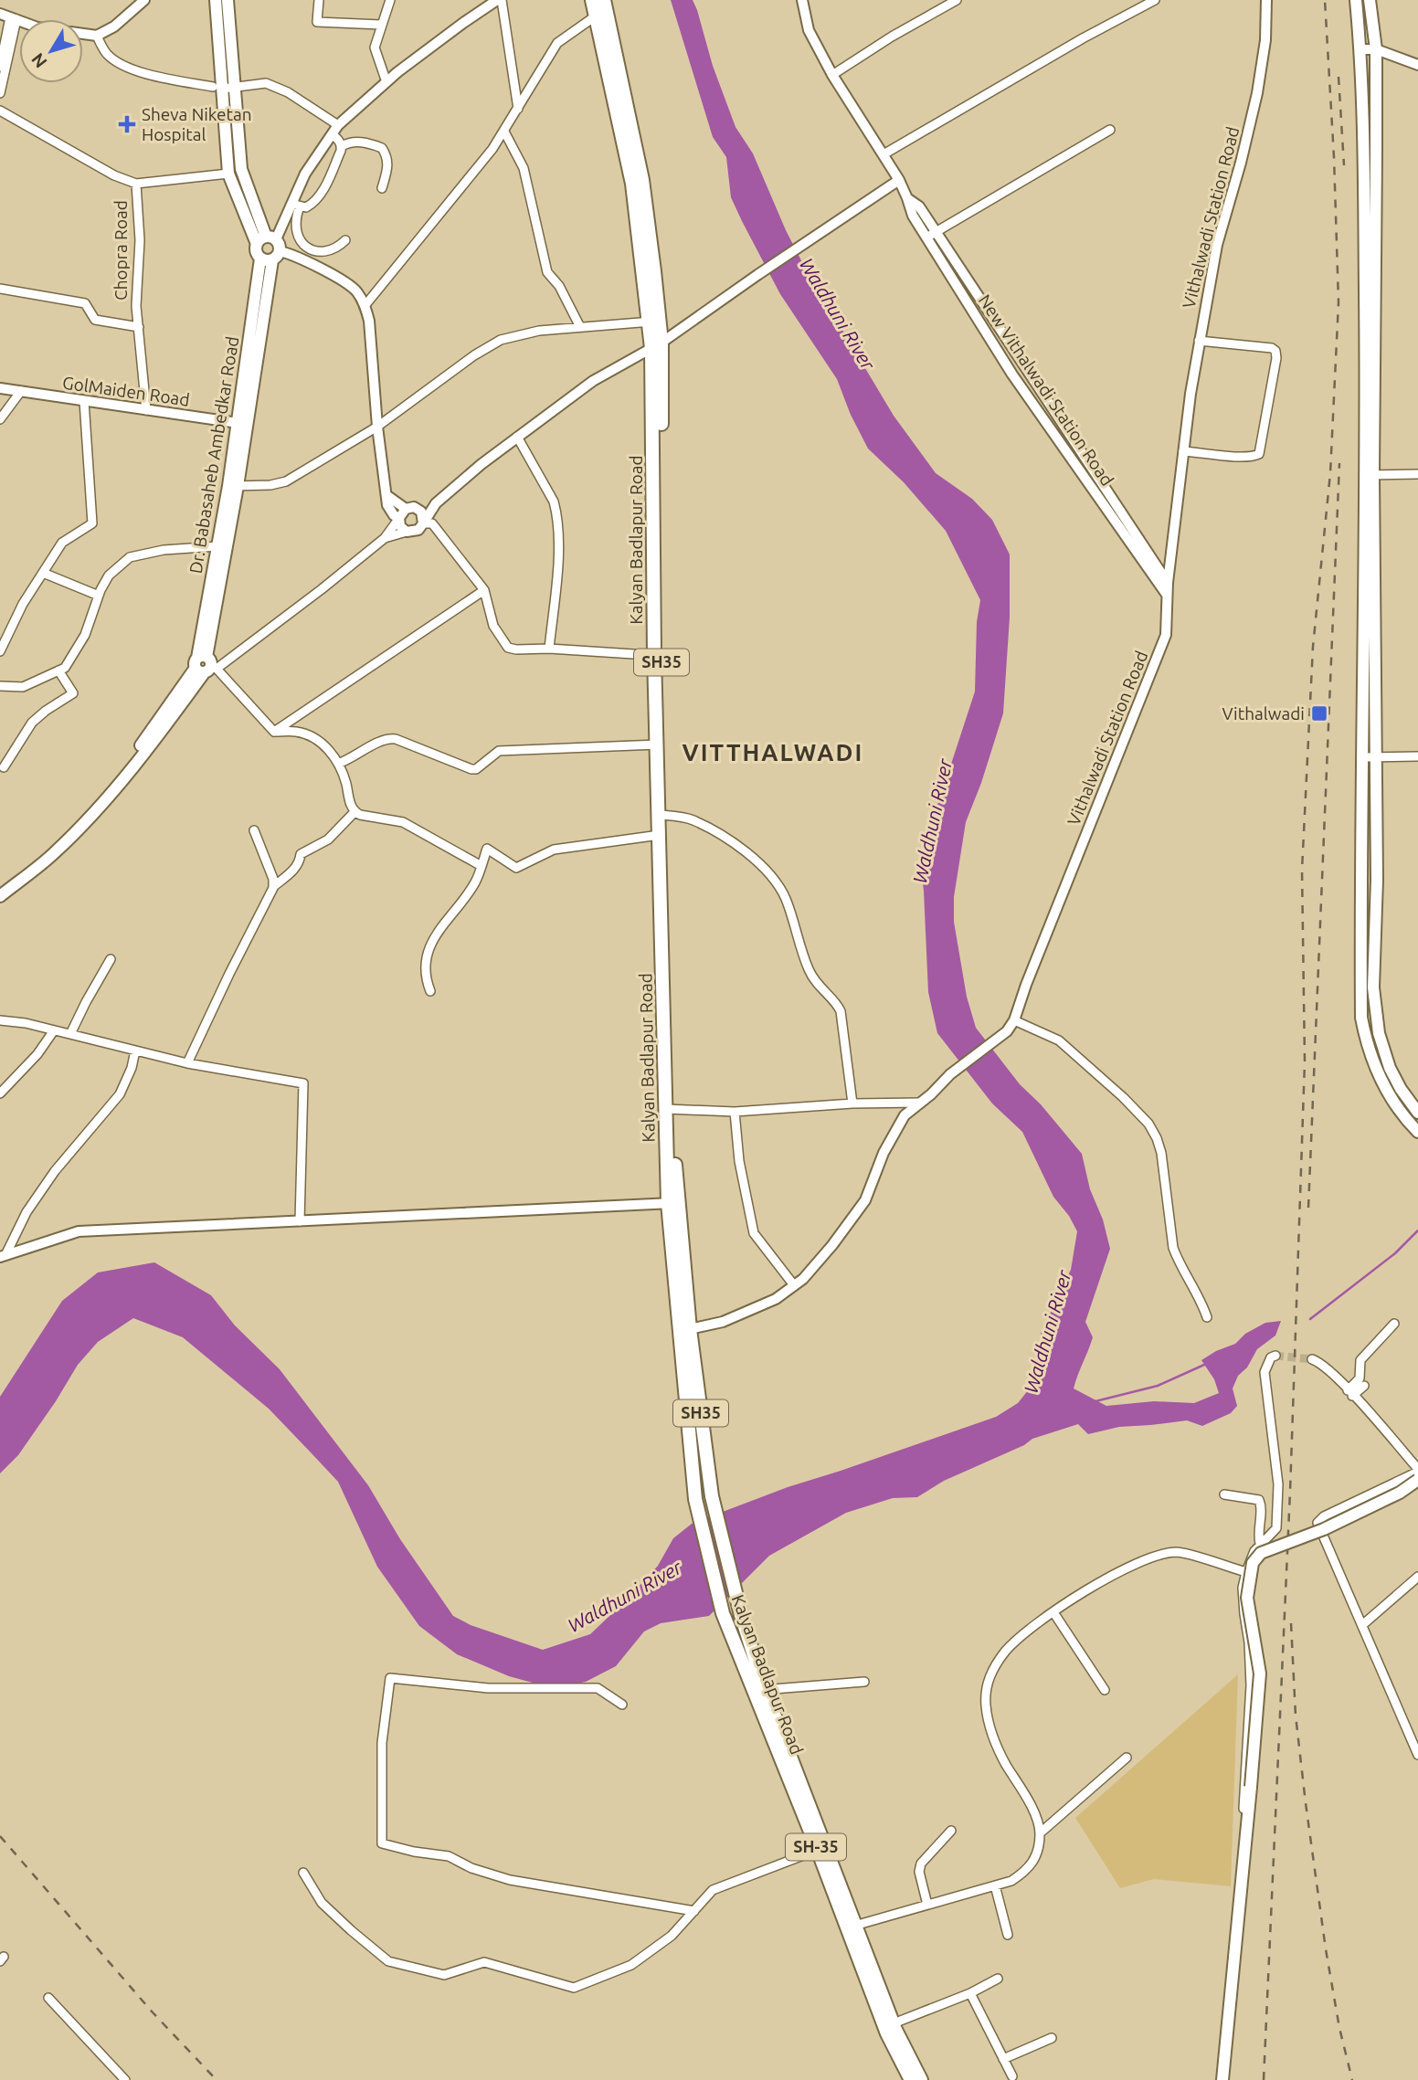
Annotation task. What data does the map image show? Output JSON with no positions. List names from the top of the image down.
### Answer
{
  "streets": {
    "main road": [
      "Dr. Babasaheb Ambedkar Road",
      "Kalyan Badlapur Road",
      "SH35",
      "SH-35"
    ],
    "street": [
      "Vithalwadi Station Road",
      "Chopra Road",
      "New Vithalwadi Station Road",
      "GolMaiden Road"
    ]
  },
  "crossings": [
    ["Vithalwadi Station Road", "New Vithalwadi Station Road"],
    ["Vithalwadi Station Road", "Kalyan Badlapur Road"],
    ["Chopra Road", "GolMaiden Road"],
    ["GolMaiden Road", "Dr. Babasaheb Ambedkar Road"]
  ],
  "districts": ["VITTHALWADI"],
  "water": ["Waldhuni River"],
  "places": {
    "health": ["Sheva Niketan Hospital"],
    "transit": ["Vithalwadi"]
  },
  "north": "bottom left"
}
